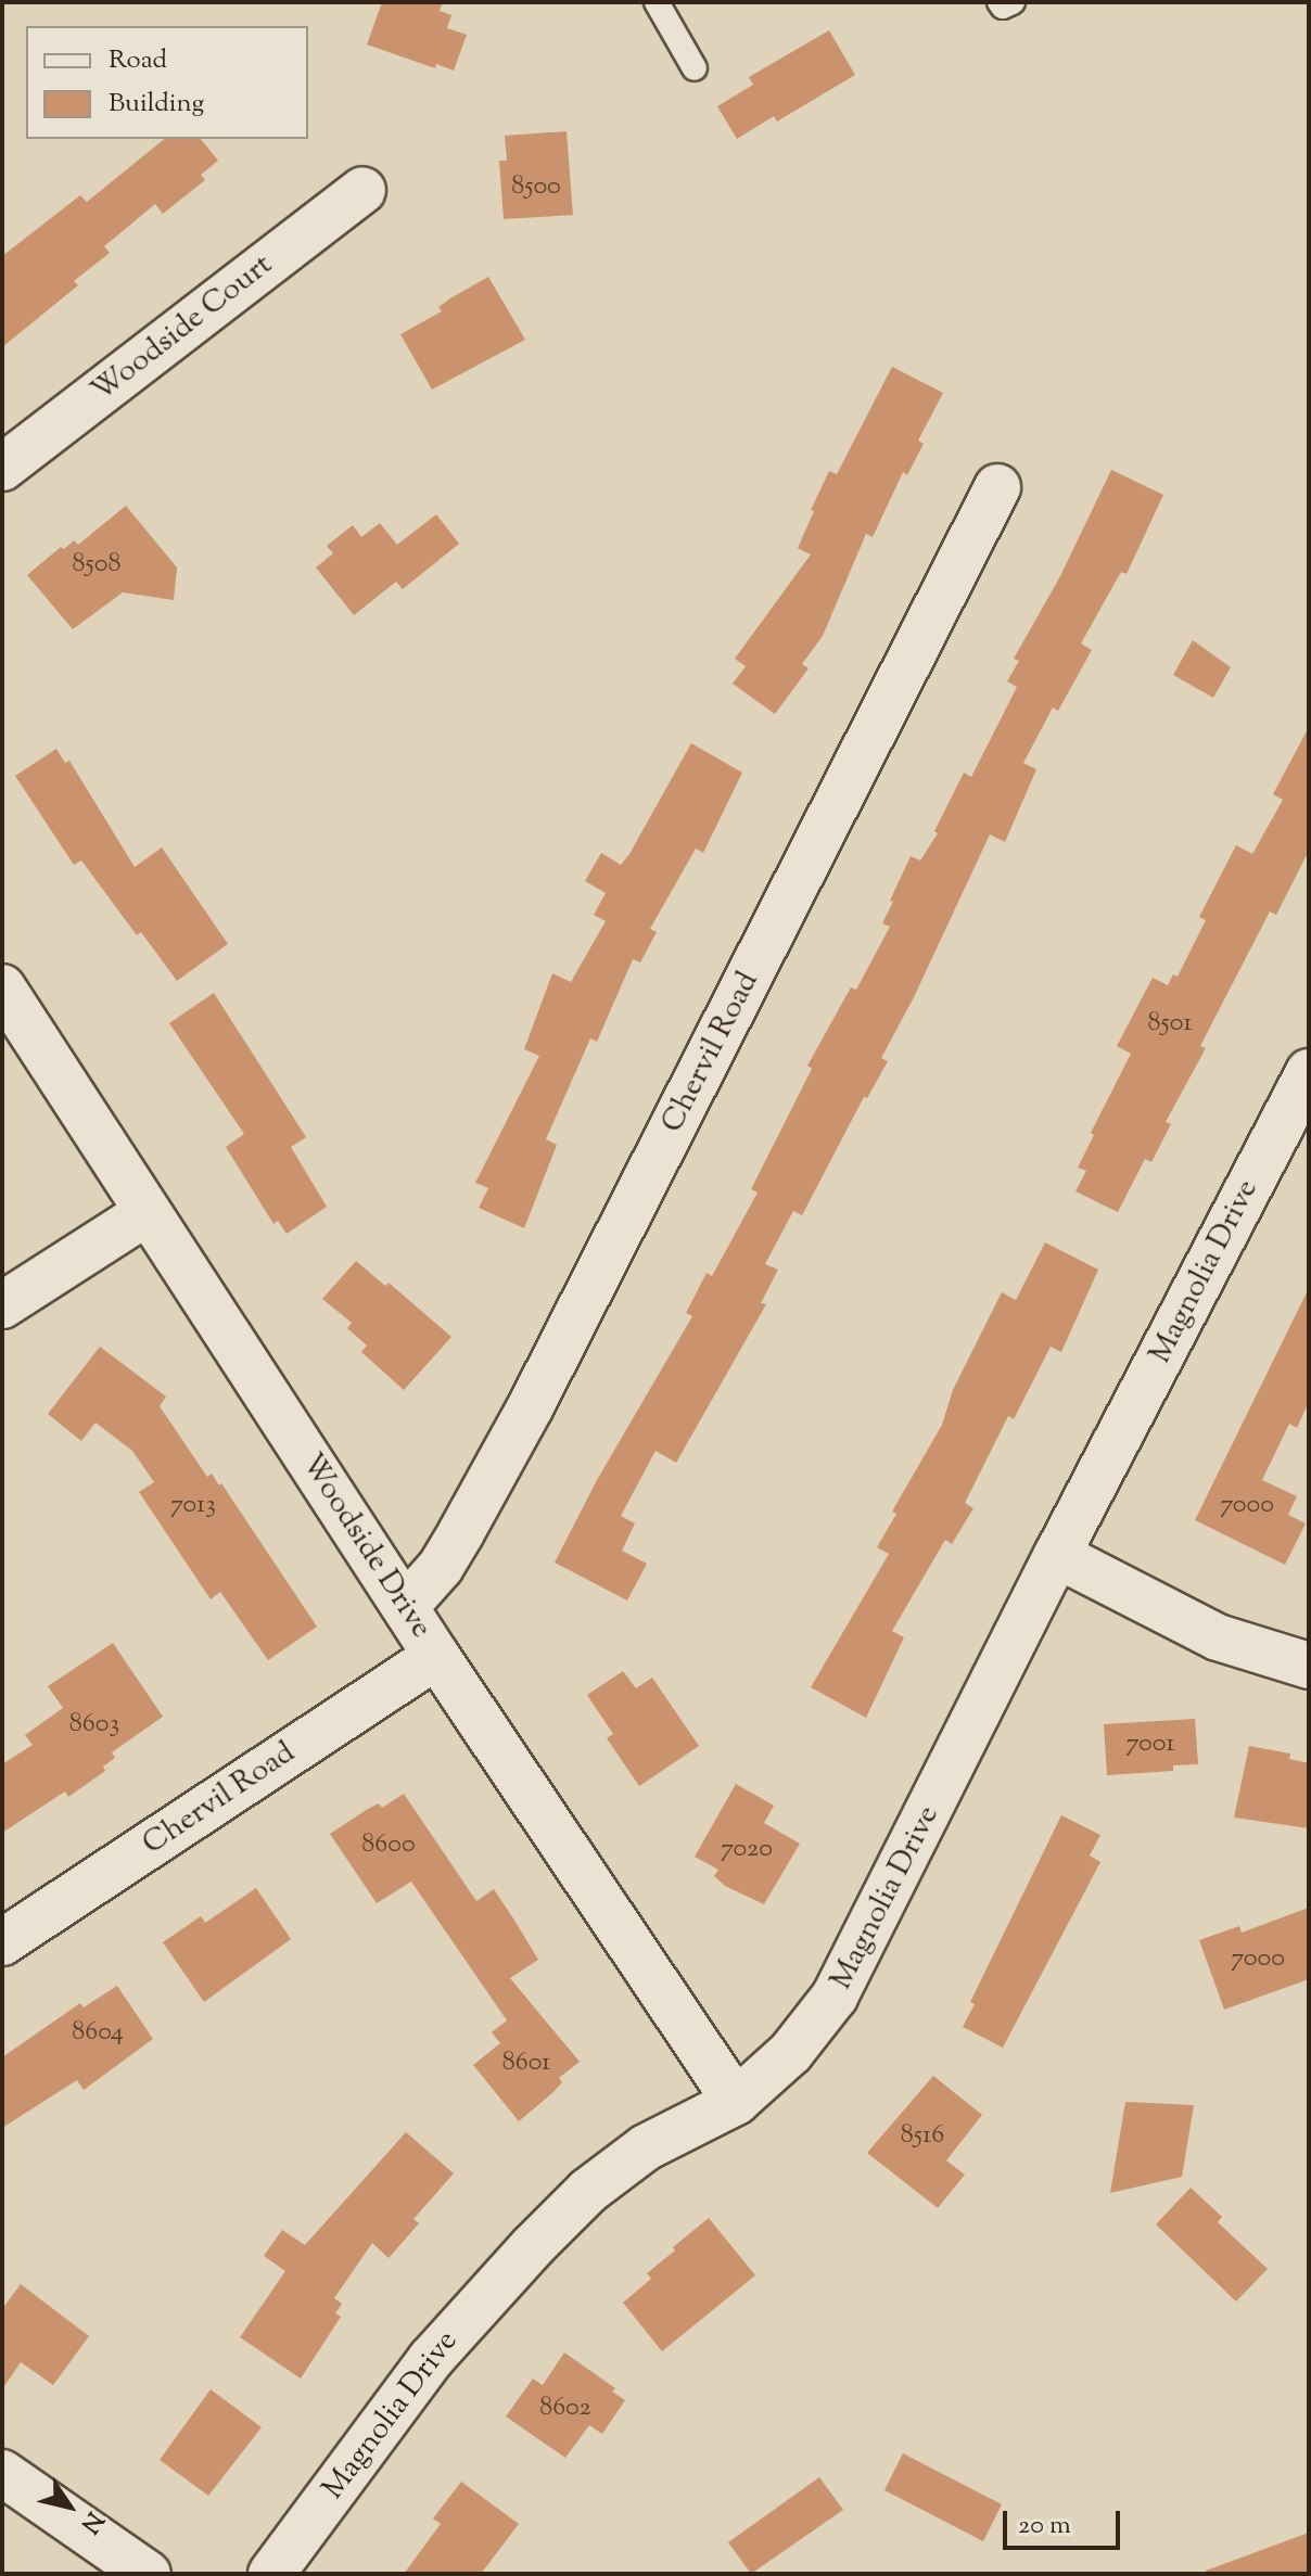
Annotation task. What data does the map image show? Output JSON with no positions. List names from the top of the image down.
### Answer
{
  "streets": {
    "street": [
      "Woodside Court",
      "Chervil Road",
      "Magnolia Drive",
      "Woodside Drive"
    ]
  },
  "crossings": [
    ["Chervil Road", "Woodside Drive"],
    ["Magnolia Drive", "Woodside Drive"]
  ],
  "house_numbers": [
    "8500",
    "8508",
    "8501",
    "7013",
    "7000",
    "8603",
    "7001",
    "8600",
    "7020",
    "7000",
    "8604",
    "8601",
    "8516",
    "8602"
  ],
  "legend": ["Road", "Building"],
  "scale_bar": "20 m",
  "north": "bottom right"
}
